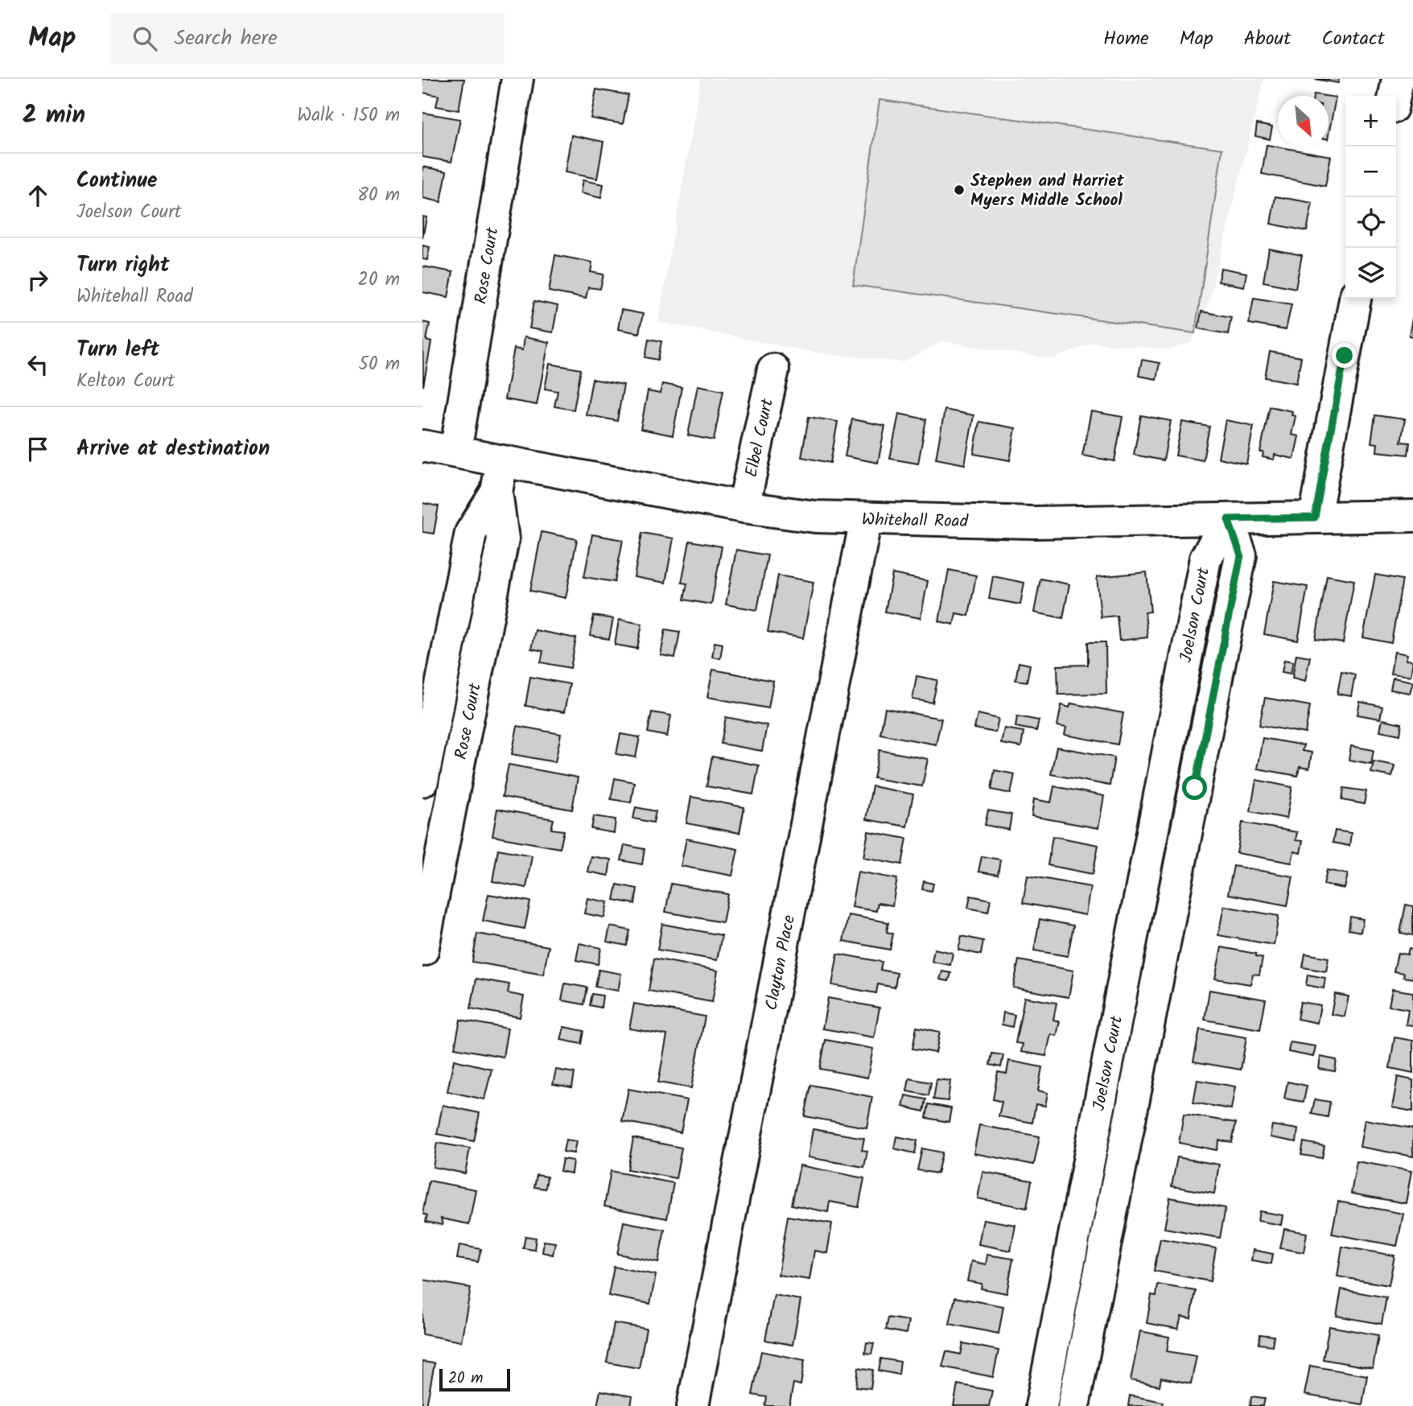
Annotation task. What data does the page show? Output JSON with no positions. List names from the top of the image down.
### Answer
{
  "streets": {
    "street": [
      "Rose Court",
      "Elbel Court",
      "Whitehall Road",
      "Joelson Court",
      "Clayton Place"
    ]
  },
  "crossings": [
    ["Rose Court", "Whitehall Road"],
    ["Elbel Court", "Whitehall Road"],
    ["Whitehall Road", "Joelson Court"],
    ["Whitehall Road", "Clayton Place"]
  ],
  "places": ["Stephen and Harriet Myers Middle School"],
  "scale_bar": "20 m",
  "north": "bottom right",
  "page": {
    "header": "Map",
    "search": "Search here",
    "nav": [
      "Home",
      "Map",
      "About",
      "Contact"
    ],
    "heading": ["2 min", "Walk · 150 m"],
    "map_buttons": ["+", "−"],
    "list": [
      ["Continue", "Joelson Court", "80 m"],
      ["Turn right", "Whitehall Road", "20 m"],
      ["Turn left", "Kelton Court", "50 m"],
      "Arrive at destination"
    ],
    "scale": "20 m"
  }
}
